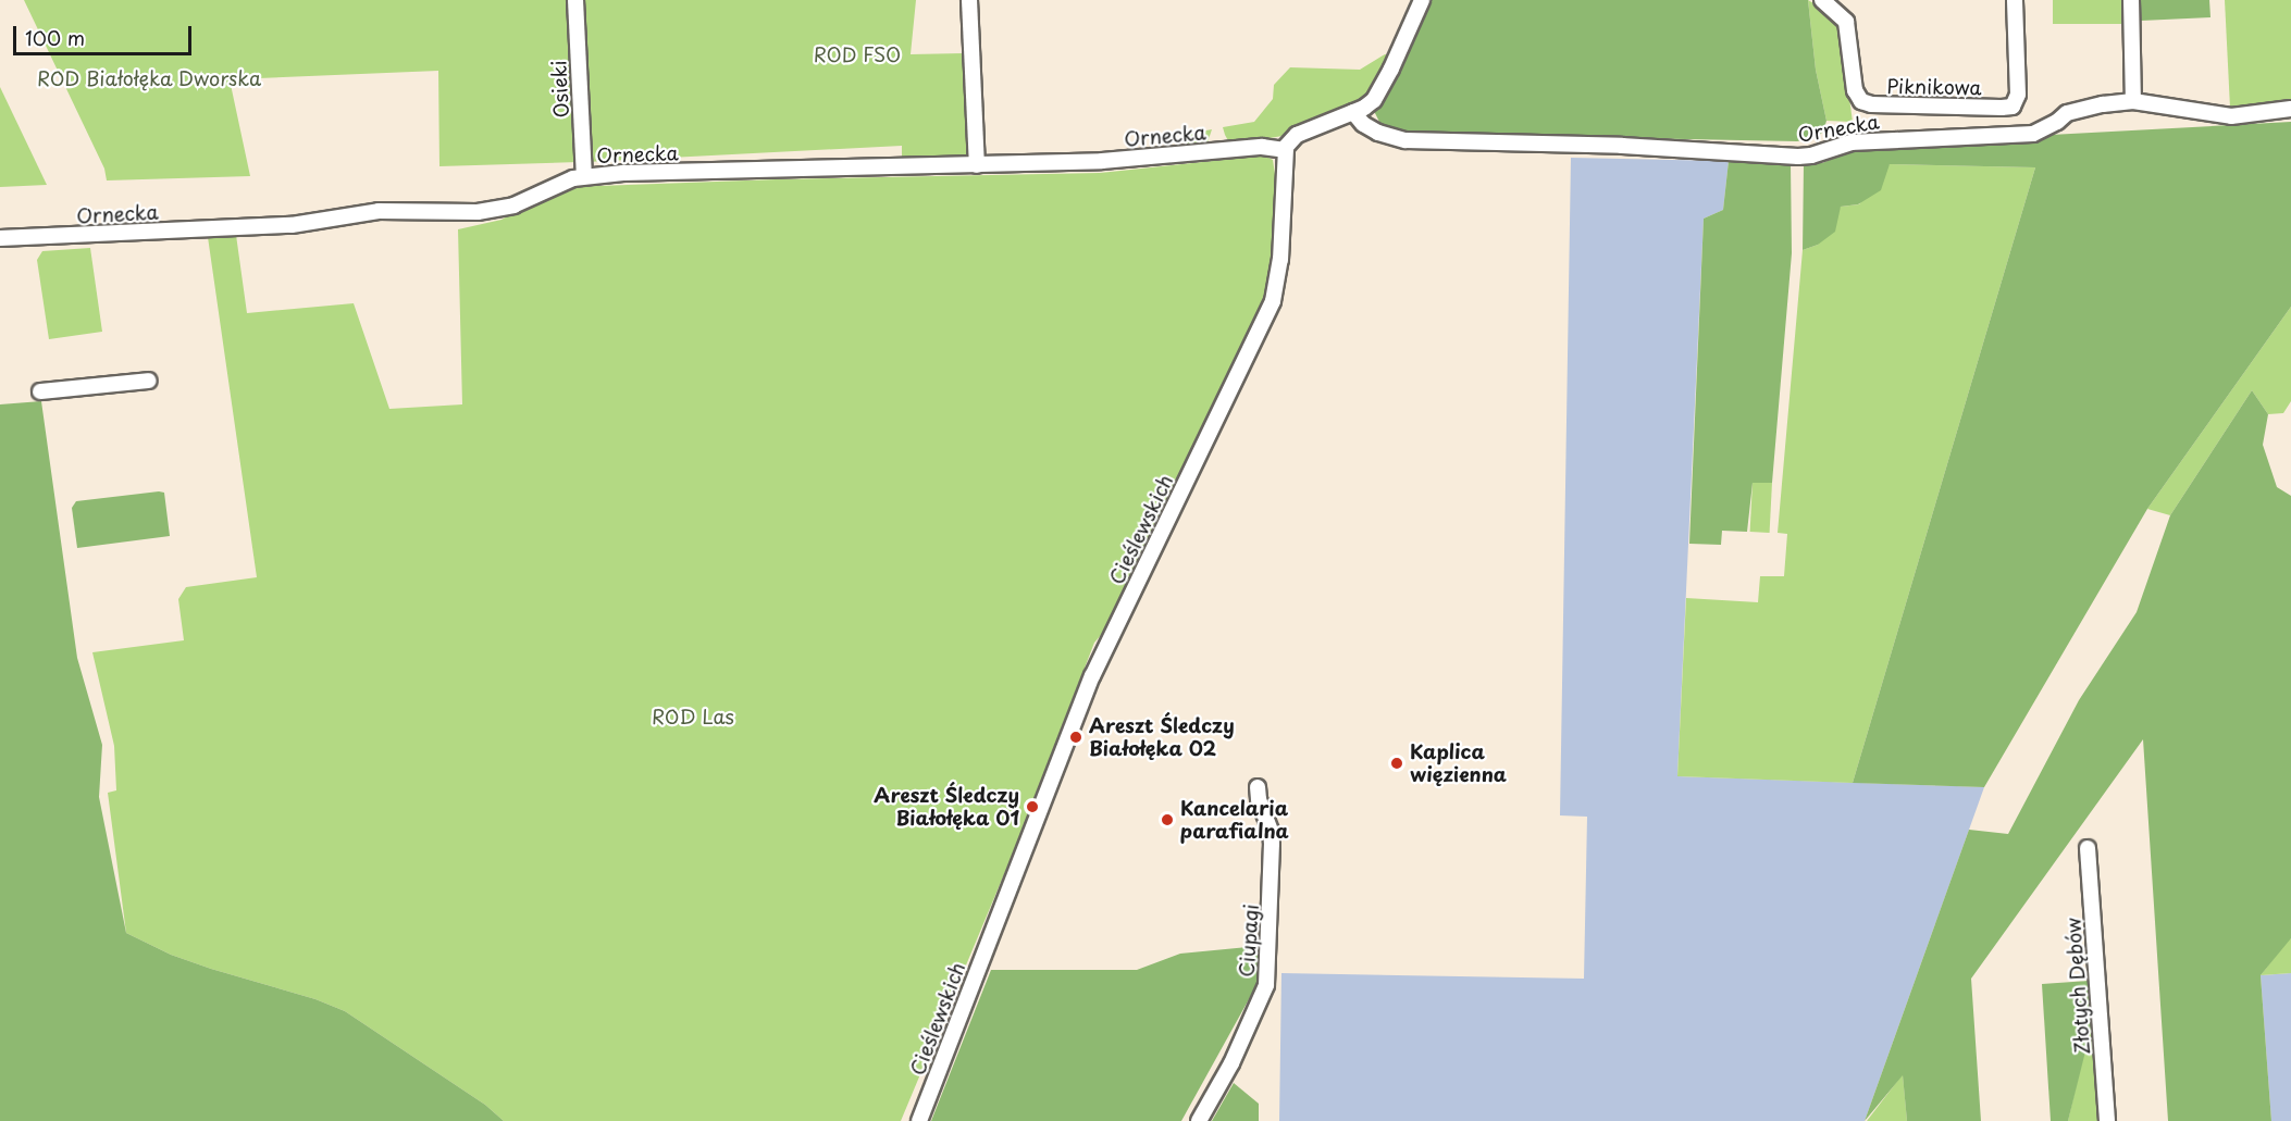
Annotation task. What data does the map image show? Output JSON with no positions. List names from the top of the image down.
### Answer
{
  "streets": {
    "street": [
      "Piknikowa",
      "Osieki",
      "Ornecka",
      "Cieślewskich",
      "Ciupagi",
      "Złotych Dębów"
    ]
  },
  "crossings": [
    ["Osieki", "Ornecka"],
    ["Ornecka", "Cieślewskich"]
  ],
  "parks": ["ROD FSO", "ROD Białołęka Dworska", "ROD Las"],
  "places": [
    "Areszt Śledczy Białołęka 02",
    "Kaplica więzienna",
    "Areszt Śledczy Białołęka 01",
    "Kancelaria parafialna"
  ],
  "scale_bar": "100 m"
}
